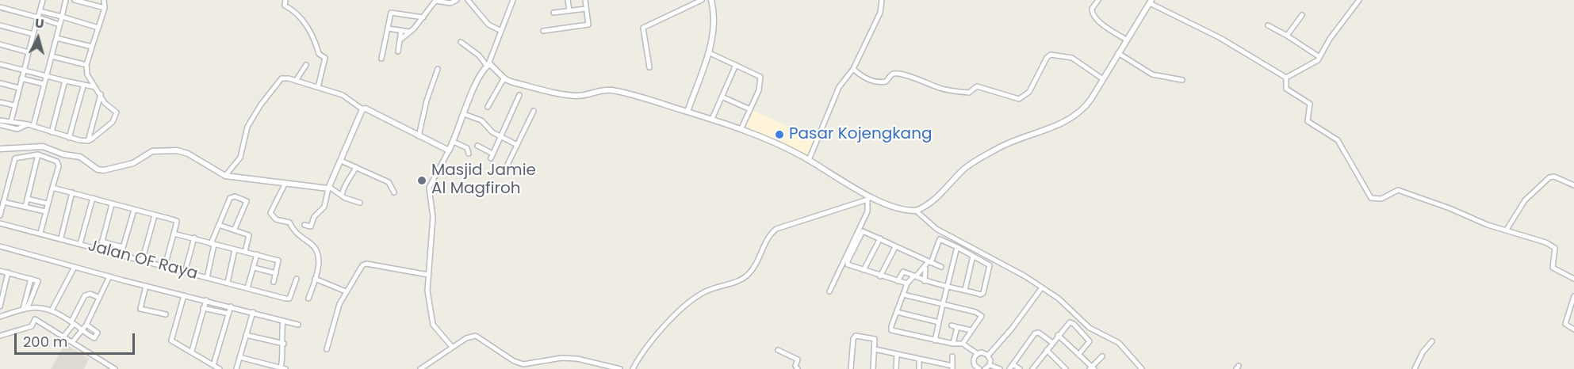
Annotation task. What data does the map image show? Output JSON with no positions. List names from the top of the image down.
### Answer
{
  "streets": {
    "street": ["Jalan OF Raya"]
  },
  "places": ["Pasar Kojengkang", "Masjid Jamie Al Magfiroh"],
  "scale_bar": "200 m",
  "north": "top"
}
